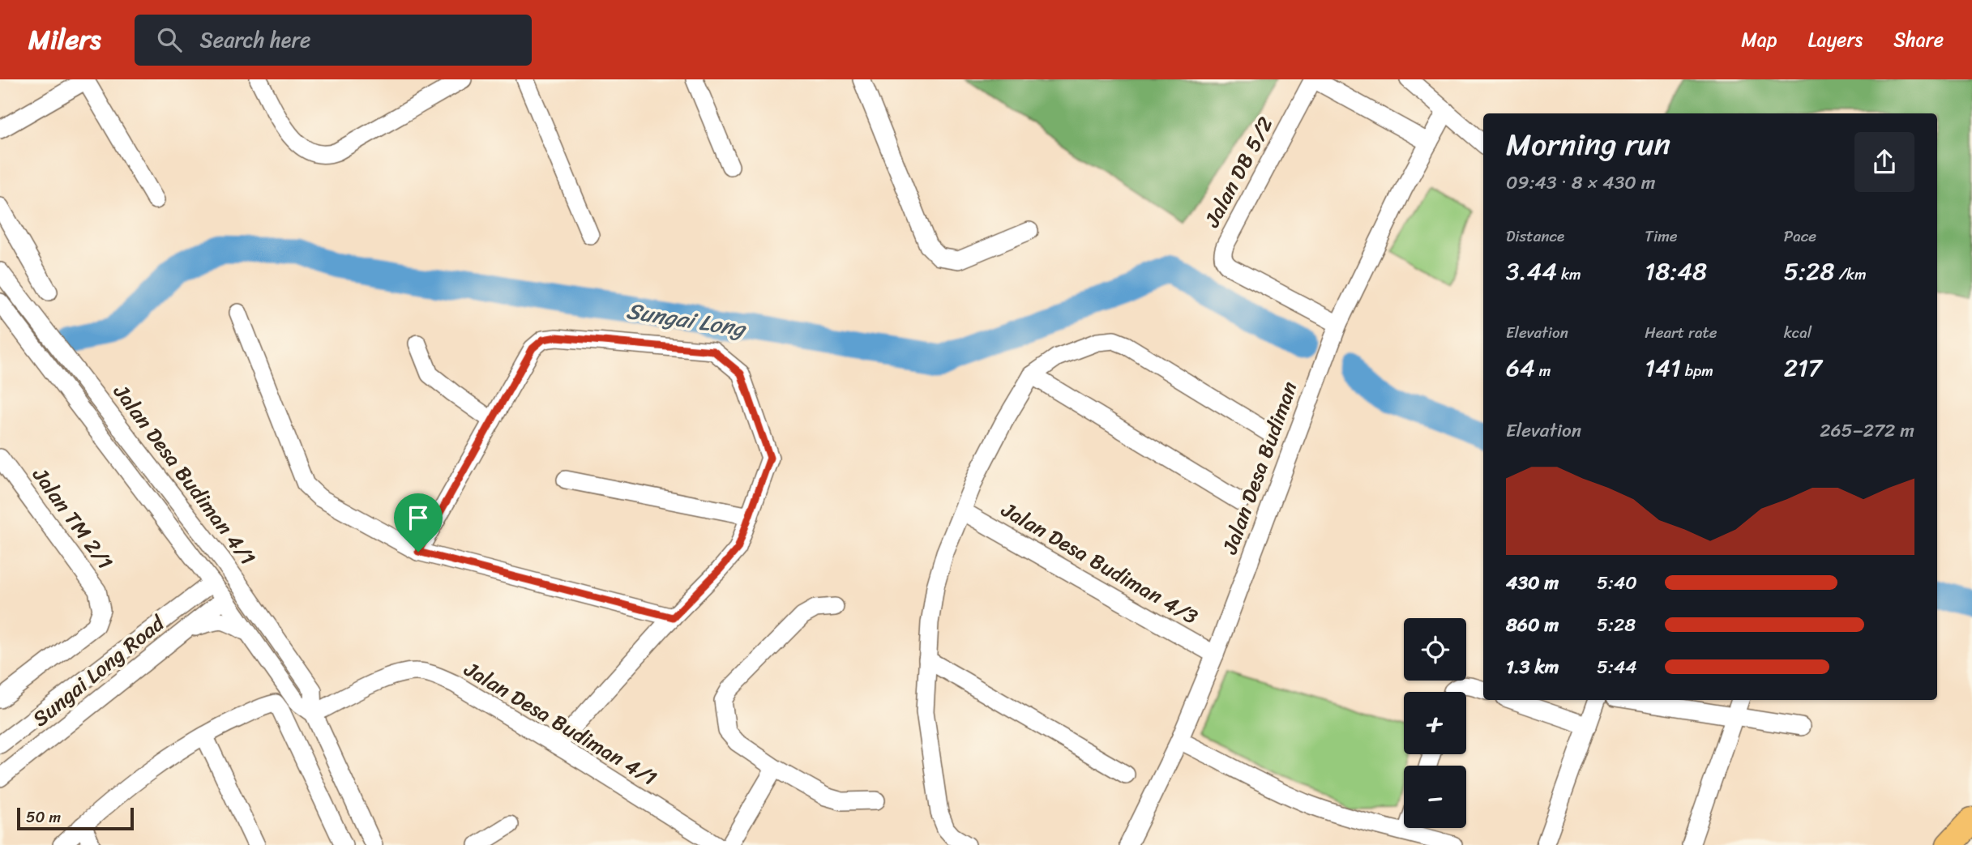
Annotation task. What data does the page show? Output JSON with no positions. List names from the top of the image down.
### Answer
{
  "streets": {
    "street": [
      "Jalan DB 5/2",
      "Jalan Desa Budiman",
      "Jalan Desa Budiman 4/1",
      "Jalan TM 2/1",
      "Jalan Desa Budiman 4/3",
      "Sungai Long Road"
    ]
  },
  "crossings": [
    ["Jalan DB 5/2", "Jalan Desa Budiman"],
    ["Jalan Desa Budiman", "Jalan Desa Budiman 4/3"],
    ["Jalan Desa Budiman 4/1", "Sungai Long Road"]
  ],
  "water": ["Sungai Long"],
  "scale_bar": "50 m",
  "page": {
    "header": "Milers",
    "search": "Search here",
    "nav": ["Map", "Layers", "Share"],
    "heading": ["Morning run", "09:43 · 8 × 430 m"],
    "stats": [
      ["Distance", "3.44 km"],
      ["Time", "18:48"],
      ["Pace", "5:28 /km"],
      ["Elevation", "64 m"],
      ["Heart rate", "141 bpm"],
      ["kcal", "217"]
    ],
    "chart": ["Elevation", "265–272 m"],
    "list": [
      {
        "name": "430 m",
        "note": "5:40"
      },
      {
        "name": "860 m",
        "note": "5:28"
      },
      {
        "name": "1.3 km",
        "note": "5:44"
      }
    ],
    "map_buttons": ["+", "−"],
    "scale": "50 m"
  }
}
